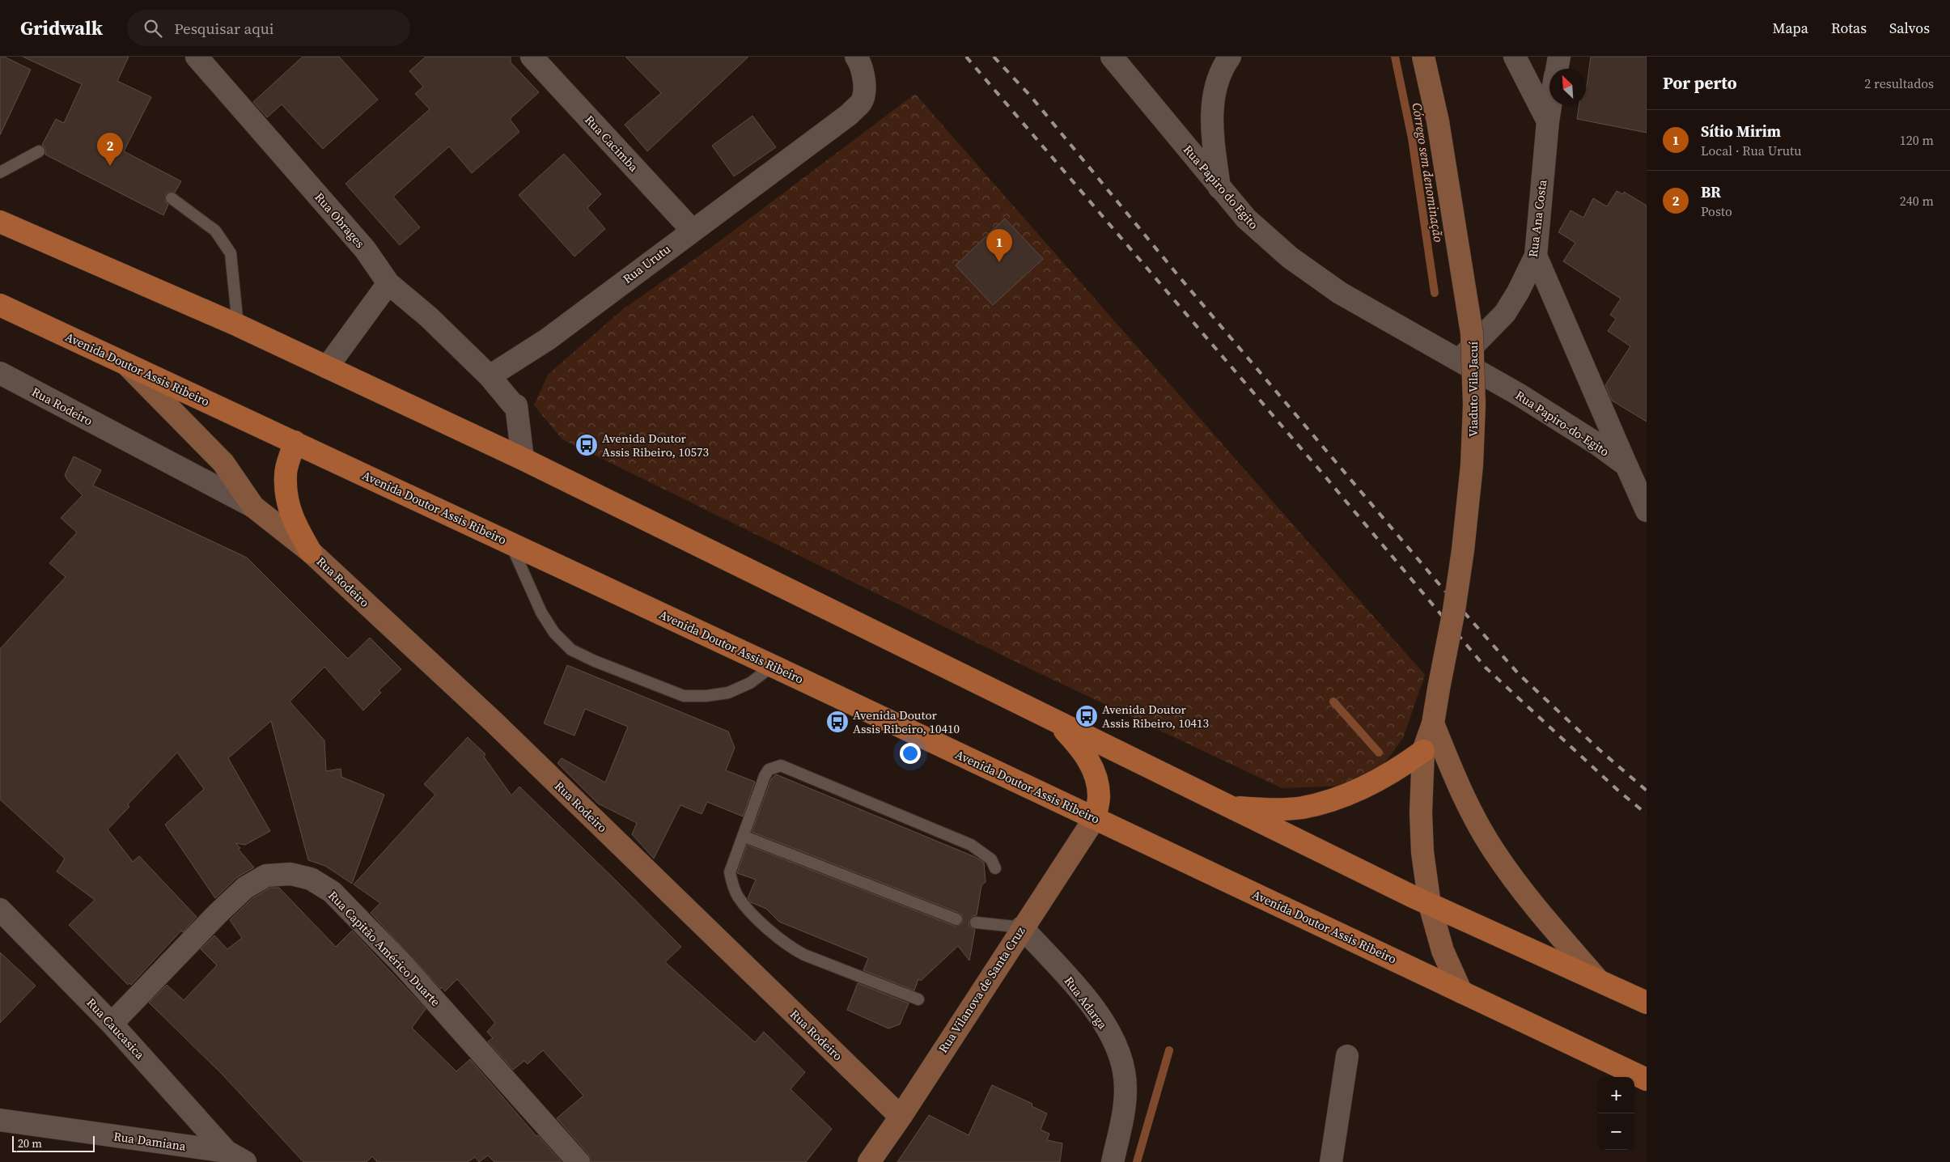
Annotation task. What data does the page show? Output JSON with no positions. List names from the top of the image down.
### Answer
{
  "streets": {
    "main road": ["Avenida Doutor Assis Ribeiro"],
    "street": [
      "Rua Cacimba",
      "Rua Papiro do Egito",
      "Rua Ana Costa",
      "Rua Obrages",
      "Rua Urutu",
      "Viaduto Vila Jacuí",
      "Rua Rodeiro",
      "Rua Papiro-do-Egito",
      "Rua Capitão Américo Duarte",
      "Rua Vilanova de Santa Cruz",
      "Rua Adarga",
      "Rua Caucasica",
      "Rua Damiana"
    ]
  },
  "crossings": [
    ["Rua Cacimba", "Rua Urutu"],
    ["Rua Papiro do Egito", "Rua Ana Costa"],
    ["Rua Papiro do Egito", "Rua Papiro-do-Egito"],
    ["Rua Ana Costa", "Rua Papiro-do-Egito"],
    ["Rua Obrages", "Rua Urutu"],
    ["Avenida Doutor Assis Ribeiro", "Rua Rodeiro"],
    ["Avenida Doutor Assis Ribeiro", "Rua Vilanova de Santa Cruz"],
    ["Rua Rodeiro", "Rua Vilanova de Santa Cruz"],
    ["Rua Capitão Américo Duarte", "Rua Caucasica"],
    ["Rua Vilanova de Santa Cruz", "Rua Adarga"],
    ["Rua Caucasica", "Rua Damiana"]
  ],
  "water": ["Córrego sem denominação"],
  "places": {
    "bus stop": ["Avenida Doutor Assis Ribeiro, 10573", "Avenida Doutor Assis Ribeiro, 10413", "Avenida Doutor Assis Ribeiro, 10410"]
  },
  "scale_bar": "20 m",
  "north": "top left",
  "page": {
    "header": "Gridwalk",
    "search": "Pesquisar aqui",
    "nav": ["Mapa", "Rotas", "Salvos"],
    "heading": ["Por perto", "2 resultados"],
    "list": [
      {
        "mark": "1",
        "name": "Sítio Mirim",
        "note": "Local · Rua Urutu",
        "value": "120 m"
      },
      {
        "mark": "2",
        "name": "BR",
        "note": "Posto",
        "value": "240 m"
      }
    ],
    "pins": ["2", "1"],
    "map_buttons": ["+", "−"],
    "scale": "20 m"
  }
}
